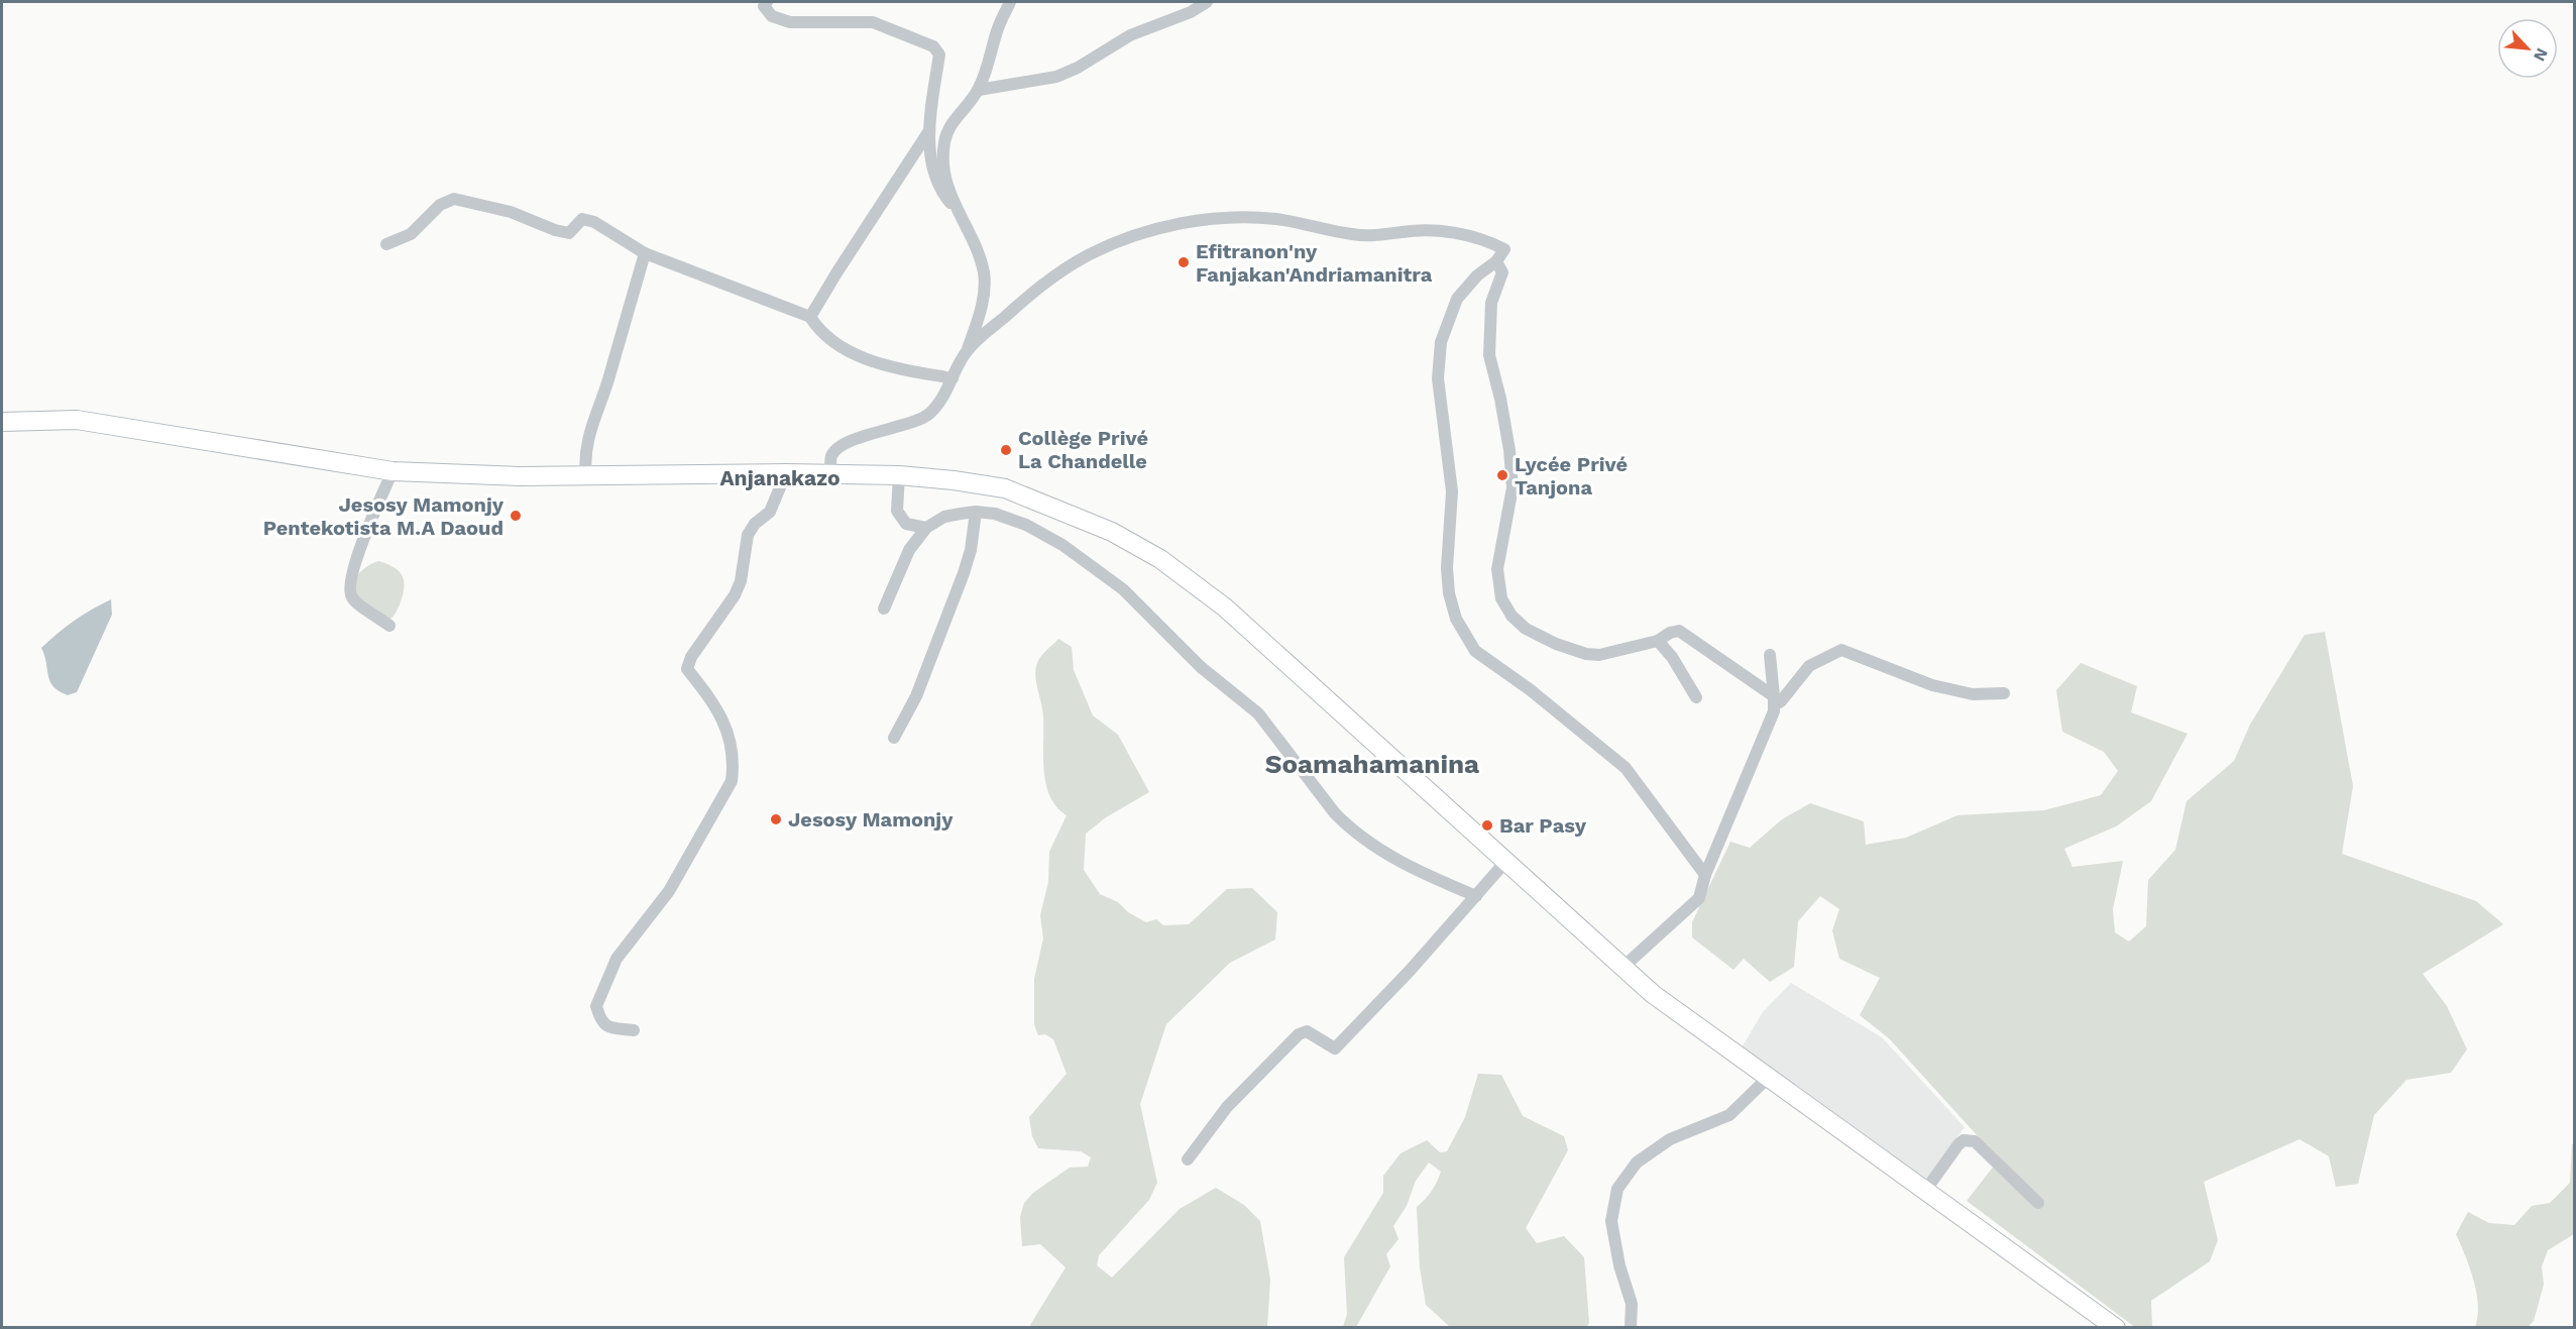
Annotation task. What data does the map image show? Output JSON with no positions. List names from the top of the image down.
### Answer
{
  "districts": ["Anjanakazo", "Soamahamanina"],
  "places": [
    "Efitranon'ny Fanjakan'Andriamanitra",
    "Collège Privé La Chandelle",
    "Lycée Privé Tanjona",
    "Jesosy Mamonjy Pentekotista M.A Daoud",
    "Jesosy Mamonjy",
    "Bar Pasy"
  ],
  "north": "bottom right"
}
